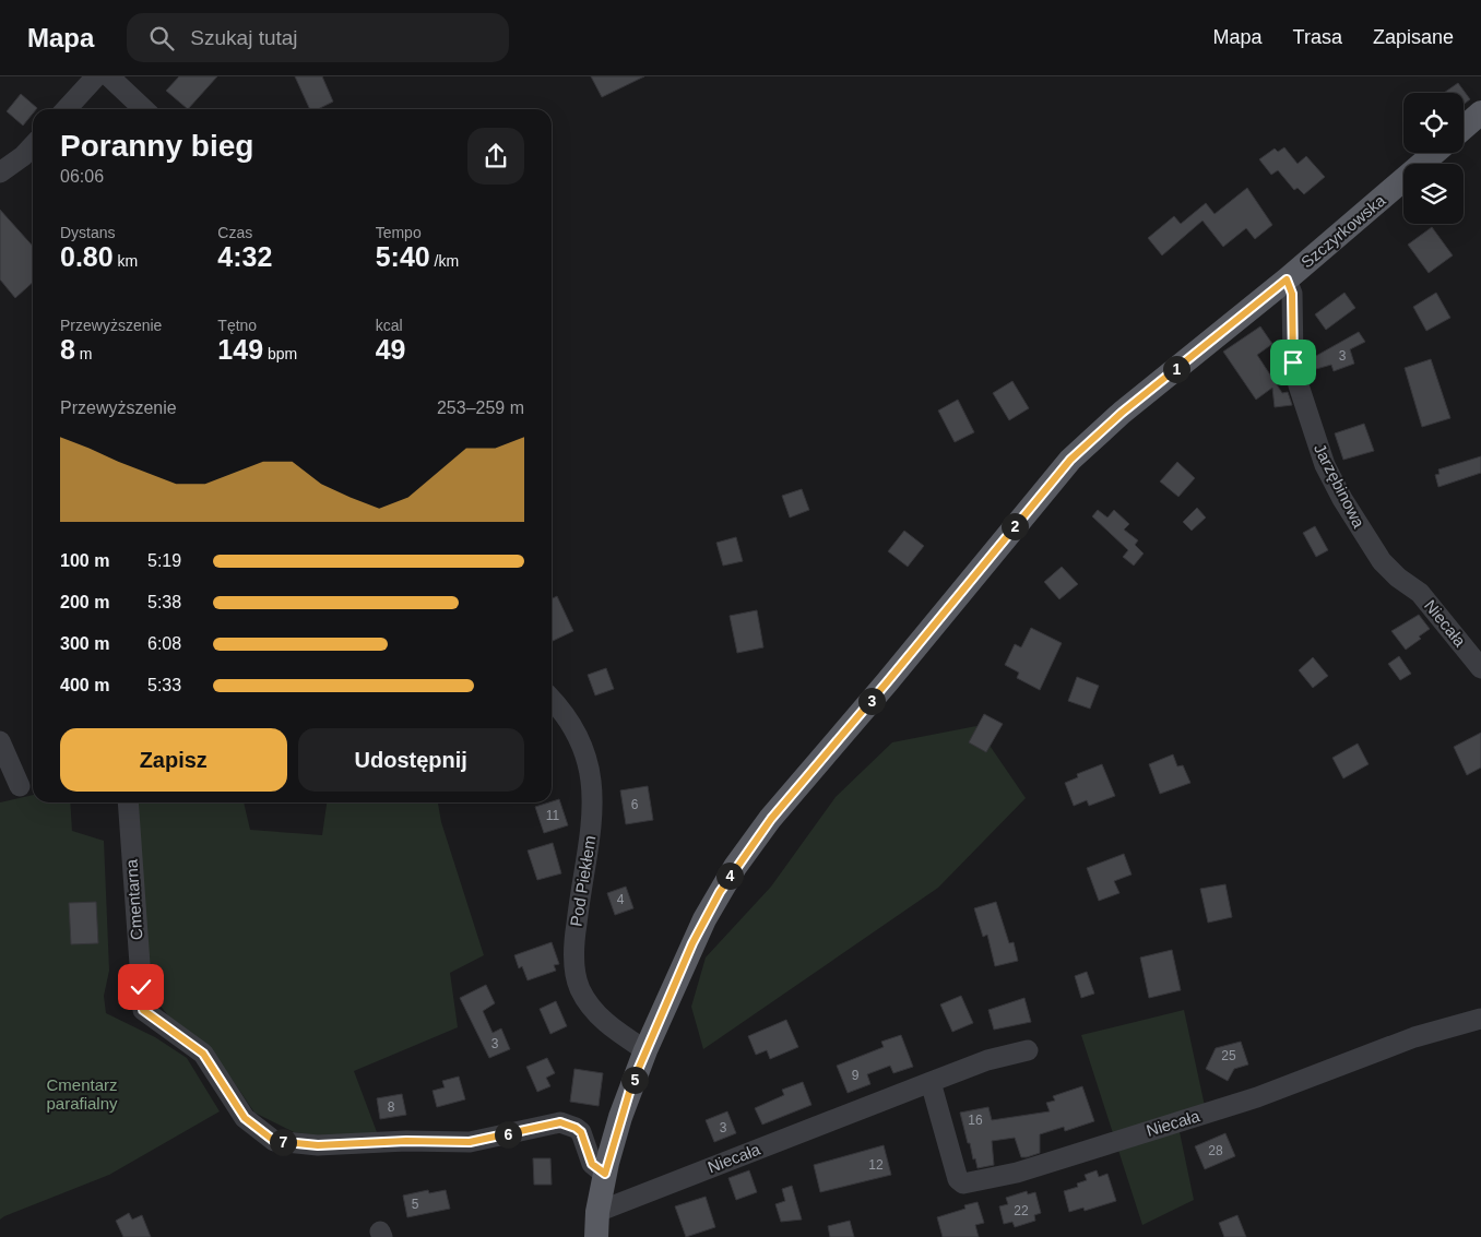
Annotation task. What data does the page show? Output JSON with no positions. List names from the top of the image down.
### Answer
{
  "streets": {
    "main road": ["Szczyrkowska"],
    "street": [
      "Jarzębinowa",
      "Niecała",
      "Pod Piekłem",
      "Cmentarna"
    ]
  },
  "crossings": [
    ["Szczyrkowska", "Jarzębinowa"],
    ["Szczyrkowska", "Niecała"],
    ["Szczyrkowska", "Pod Piekłem"],
    ["Szczyrkowska", "Cmentarna"],
    ["Jarzębinowa", "Niecała"]
  ],
  "parks": ["Cmentarz parafialny"],
  "house_numbers": [
    "3",
    "6",
    "11",
    "4",
    "3",
    "25",
    "9",
    "8",
    "16",
    "3",
    "28",
    "12",
    "5",
    "22"
  ],
  "page": {
    "header": "Mapa",
    "search": "Szukaj tutaj",
    "nav": ["Mapa", "Trasa", "Zapisane"],
    "heading": ["Poranny bieg", "06:06"],
    "stats": [
      ["Dystans", "0.80 km"],
      ["Czas", "4:32"],
      ["Tempo", "5:40 /km"],
      ["Przewyższenie", "8 m"],
      ["Tętno", "149 bpm"],
      ["kcal", "49"]
    ],
    "pins": [
      "1",
      "2",
      "3",
      "4",
      "5",
      "6",
      "7"
    ],
    "chart": ["Przewyższenie", "253–259 m"],
    "list": [
      {
        "name": "100 m",
        "note": "5:19"
      },
      {
        "name": "200 m",
        "note": "5:38"
      },
      {
        "name": "300 m",
        "note": "6:08"
      },
      {
        "name": "400 m",
        "note": "5:33"
      }
    ],
    "buttons": ["Zapisz", "Udostępnij"]
  }
}
